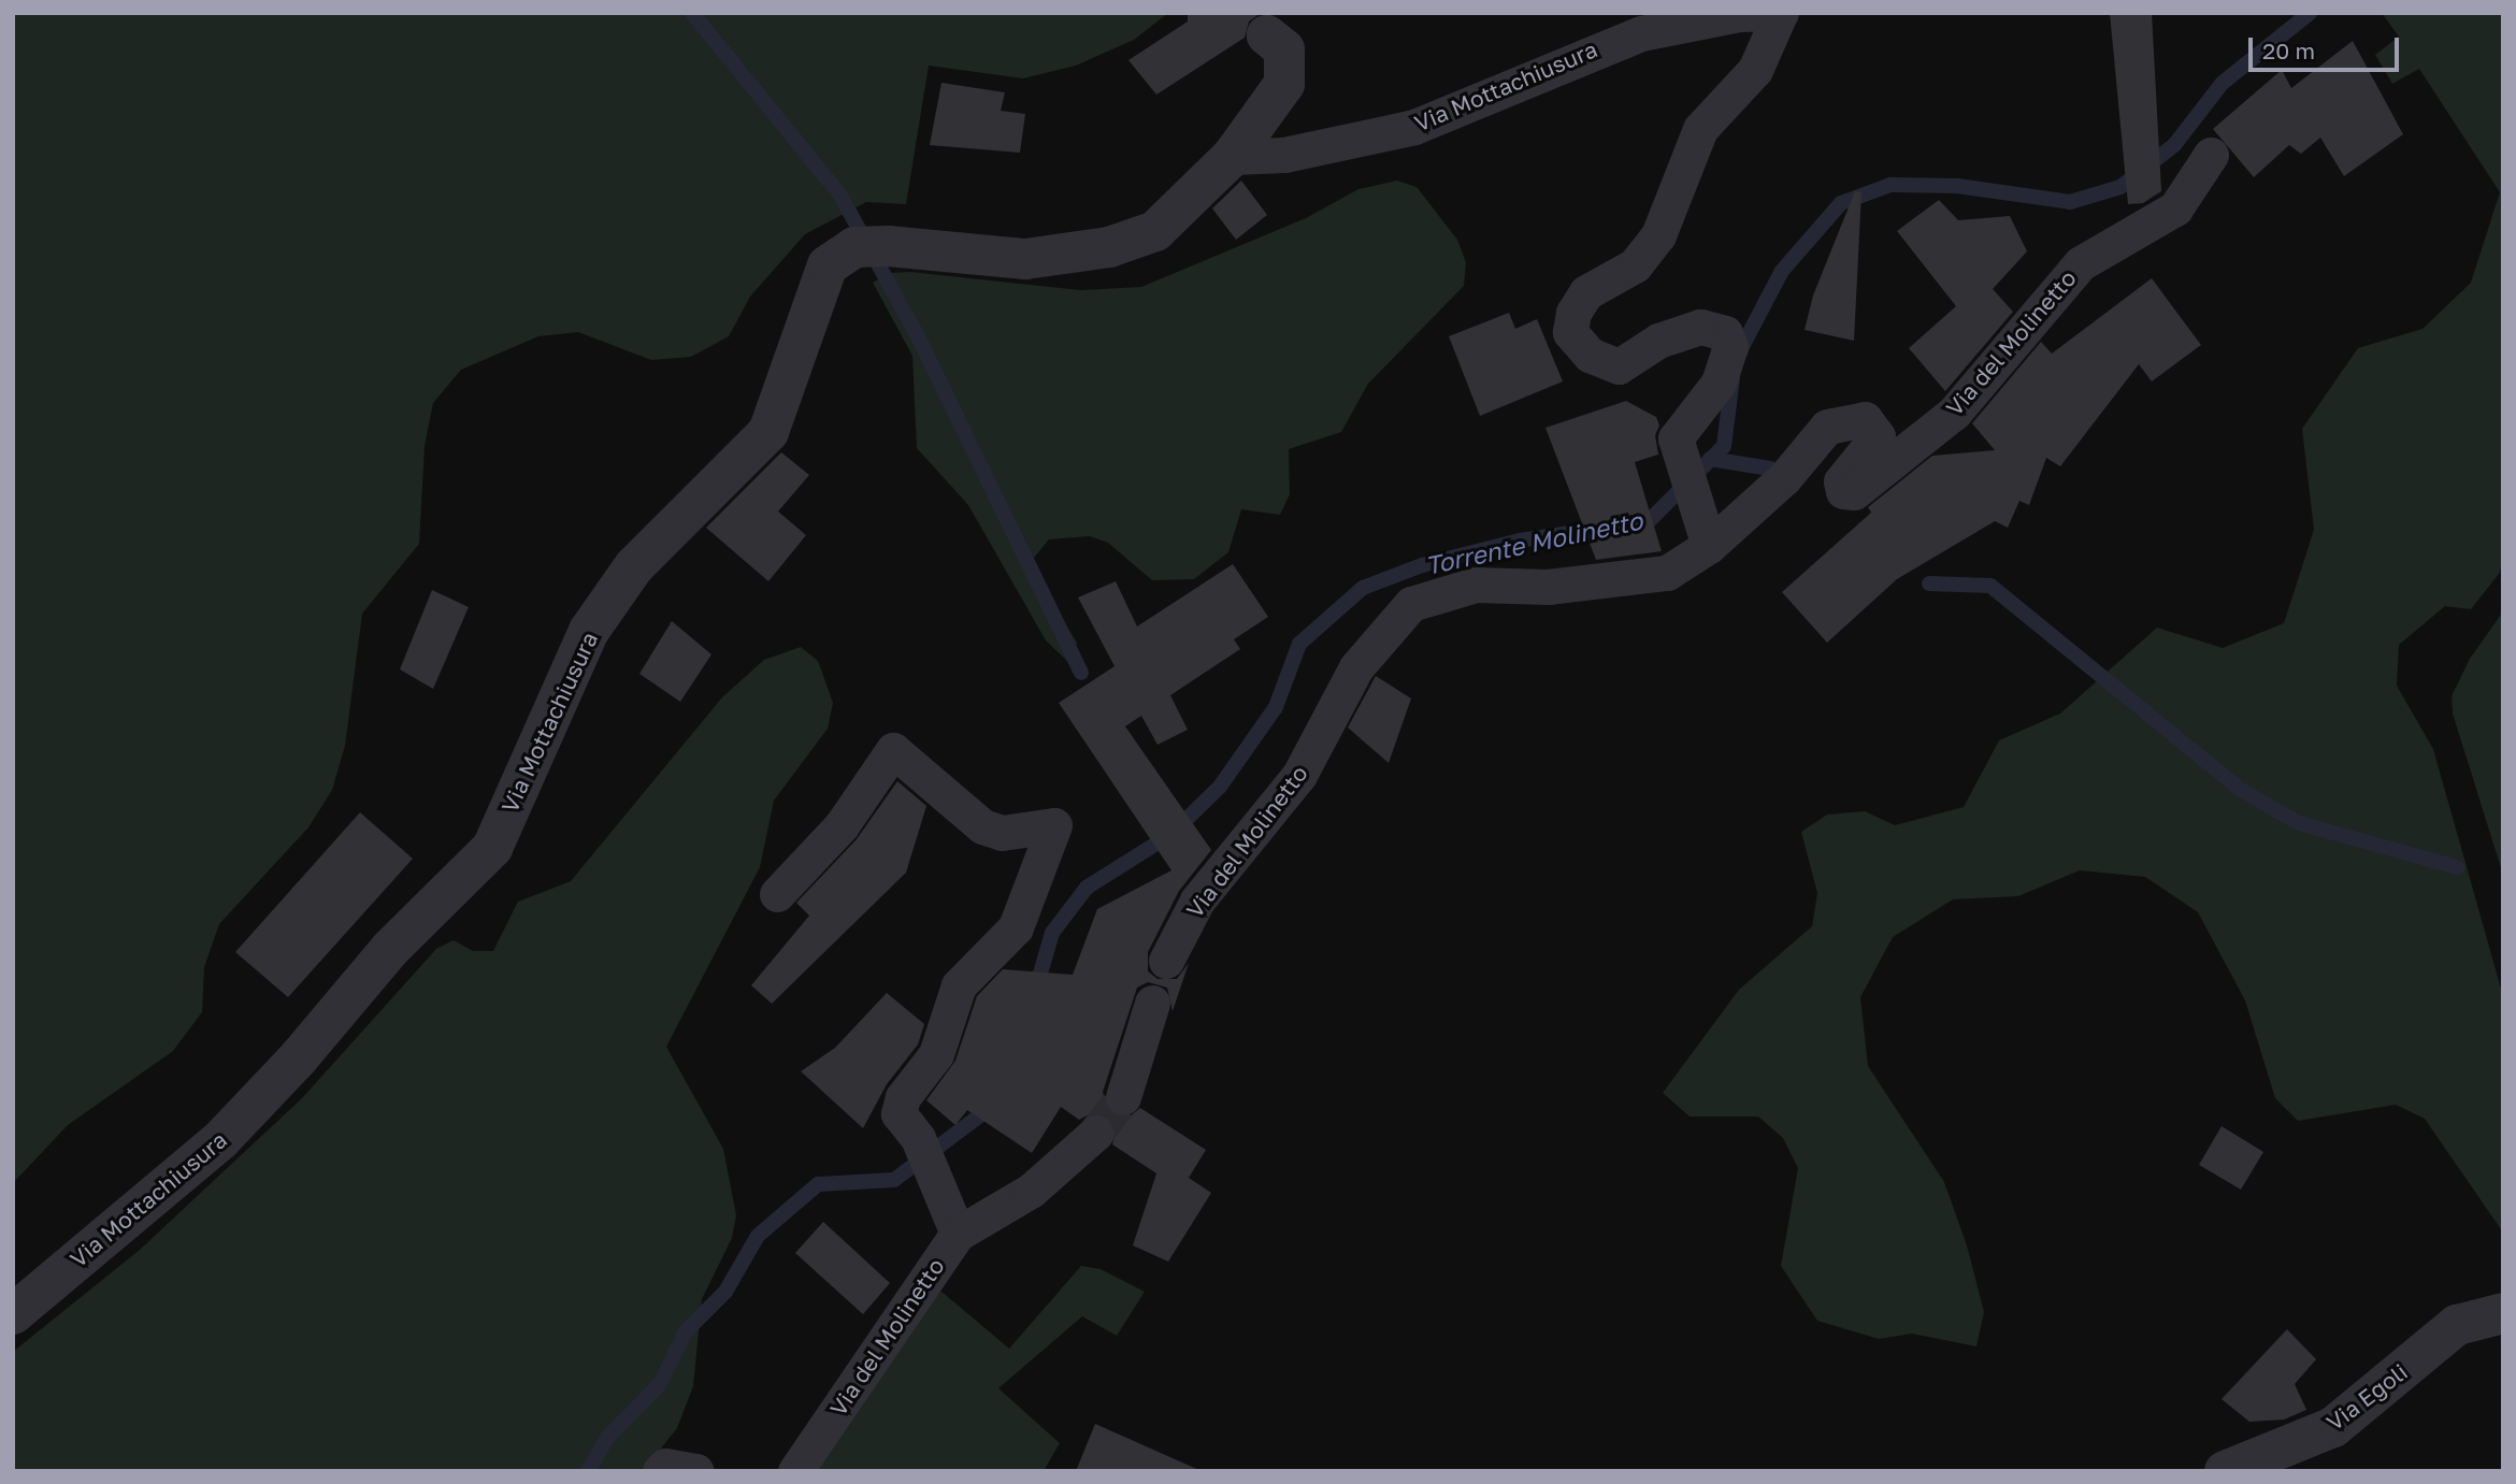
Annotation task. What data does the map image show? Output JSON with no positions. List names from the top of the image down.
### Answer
{
  "streets": {
    "street": ["Via Mottachiusura", "Via del Molinetto", "Via Egoli"]
  },
  "crossings": [
    ["Via Mottachiusura", "Via del Molinetto"]
  ],
  "water": ["Torrente Molinetto"],
  "scale_bar": "20 m"
}
